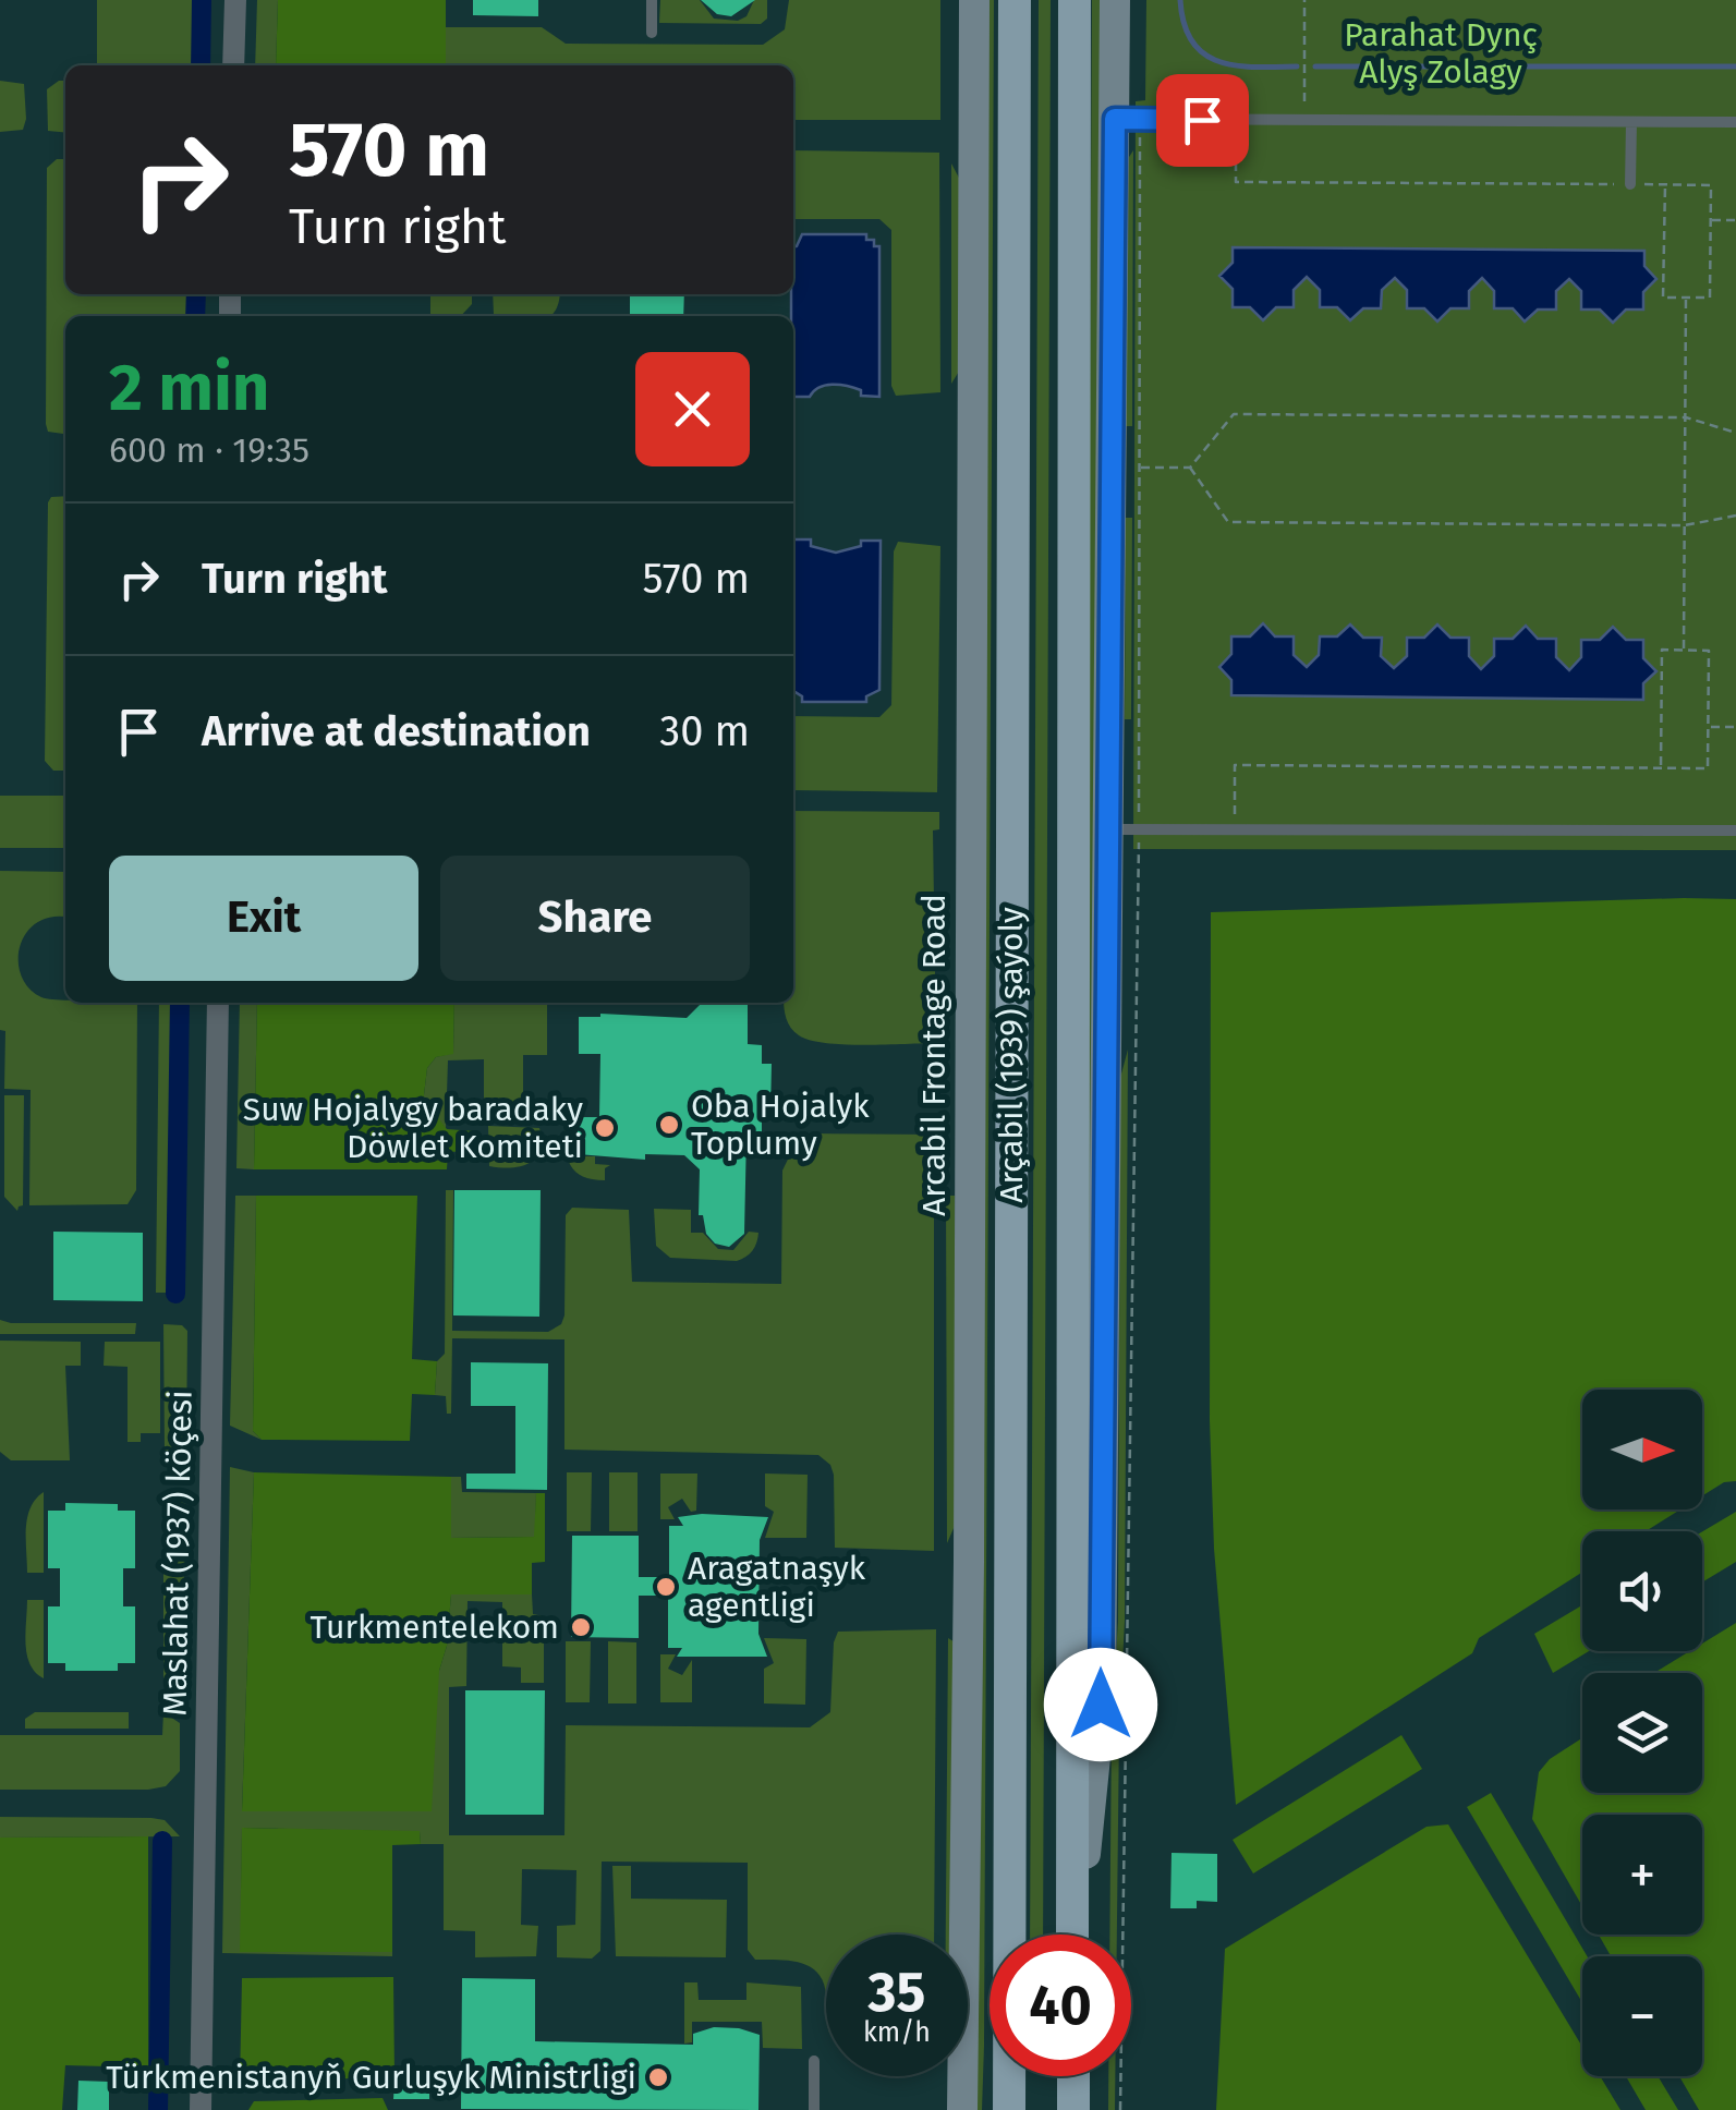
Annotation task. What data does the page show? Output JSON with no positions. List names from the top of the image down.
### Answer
{
  "streets": {
    "main road": ["Arçabil (1939) şaýoly"],
    "street": ["Arcabil Frontage Road", "Maslahat (1937) köçesi"]
  },
  "parks": ["Parahat Dynç Alyş Zolagy"],
  "places": [
    "Oba Hojalyk Toplumy",
    "Suw Hojalygy baradaky Döwlet Komiteti",
    "Aragatnaşyk agentligi",
    "Turkmentelekom",
    "Türkmenistanyň Gurluşyk Ministrligi"
  ],
  "north": "right",
  "page": {
    "turn": ["570 m", "Turn right"],
    "heading": ["2 min", "600 m · 19:35"],
    "list": [
      {
        "name": "Turn right",
        "value": "570 m"
      },
      {
        "name": "Arrive at destination",
        "value": "30 m"
      }
    ],
    "buttons": ["Exit", "Share"],
    "map_buttons": ["+", "−"],
    "speed": "35 km/h",
    "limit": "40"
  }
}
